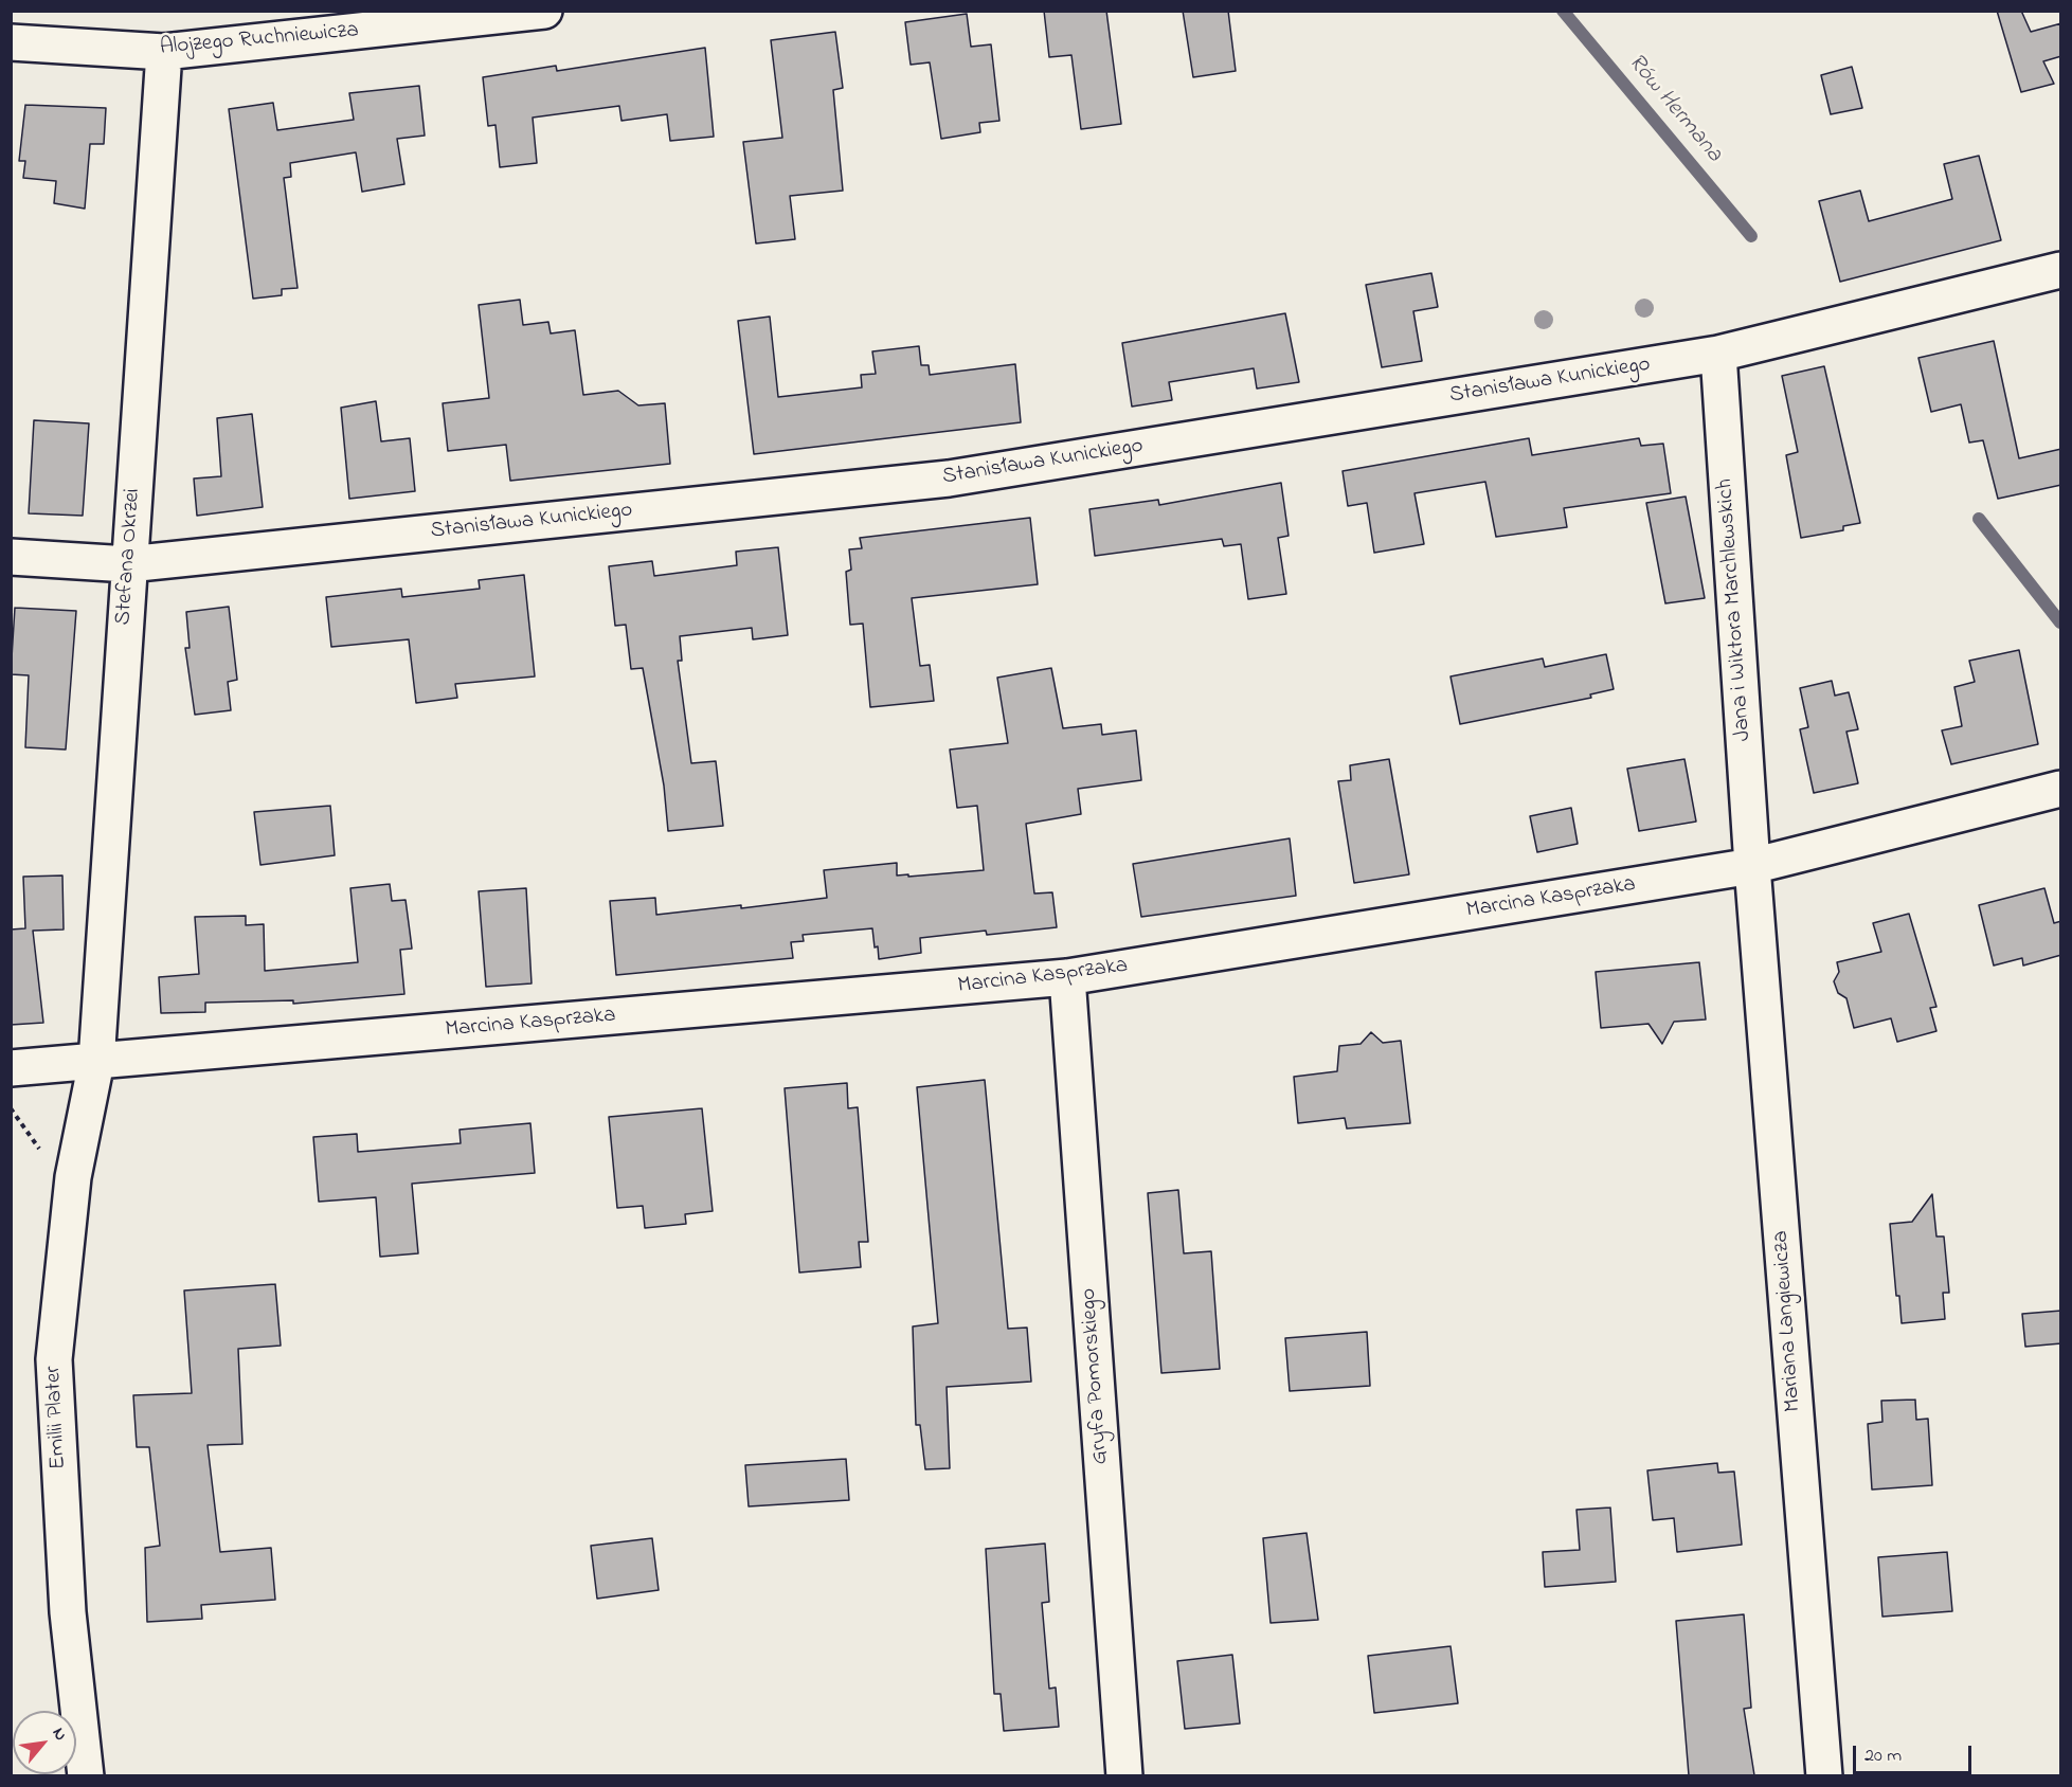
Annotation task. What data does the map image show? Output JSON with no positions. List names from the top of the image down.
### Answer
{
  "streets": {
    "street": [
      "Alojzego Ruchniewicza",
      "Stanisława Kunickiego",
      "Stefana Okrzei",
      "Jana i Wiktora Marchlewskich",
      "Marcina Kasprzaka",
      "Mariana Langiewicza",
      "Gryfa Pomorskiego",
      "Emilii Plater"
    ]
  },
  "crossings": [
    ["Alojzego Ruchniewicza", "Stefana Okrzei"],
    ["Stanisława Kunickiego", "Stefana Okrzei"],
    ["Stanisława Kunickiego", "Jana i Wiktora Marchlewskich"],
    ["Stefana Okrzei", "Marcina Kasprzaka"],
    ["Stefana Okrzei", "Emilii Plater"],
    ["Jana i Wiktora Marchlewskich", "Marcina Kasprzaka"],
    ["Jana i Wiktora Marchlewskich", "Mariana Langiewicza"],
    ["Marcina Kasprzaka", "Mariana Langiewicza"],
    ["Marcina Kasprzaka", "Gryfa Pomorskiego"],
    ["Marcina Kasprzaka", "Emilii Plater"]
  ],
  "water": ["Rów Hermana"],
  "scale_bar": "20 m",
  "north": "top right"
}
